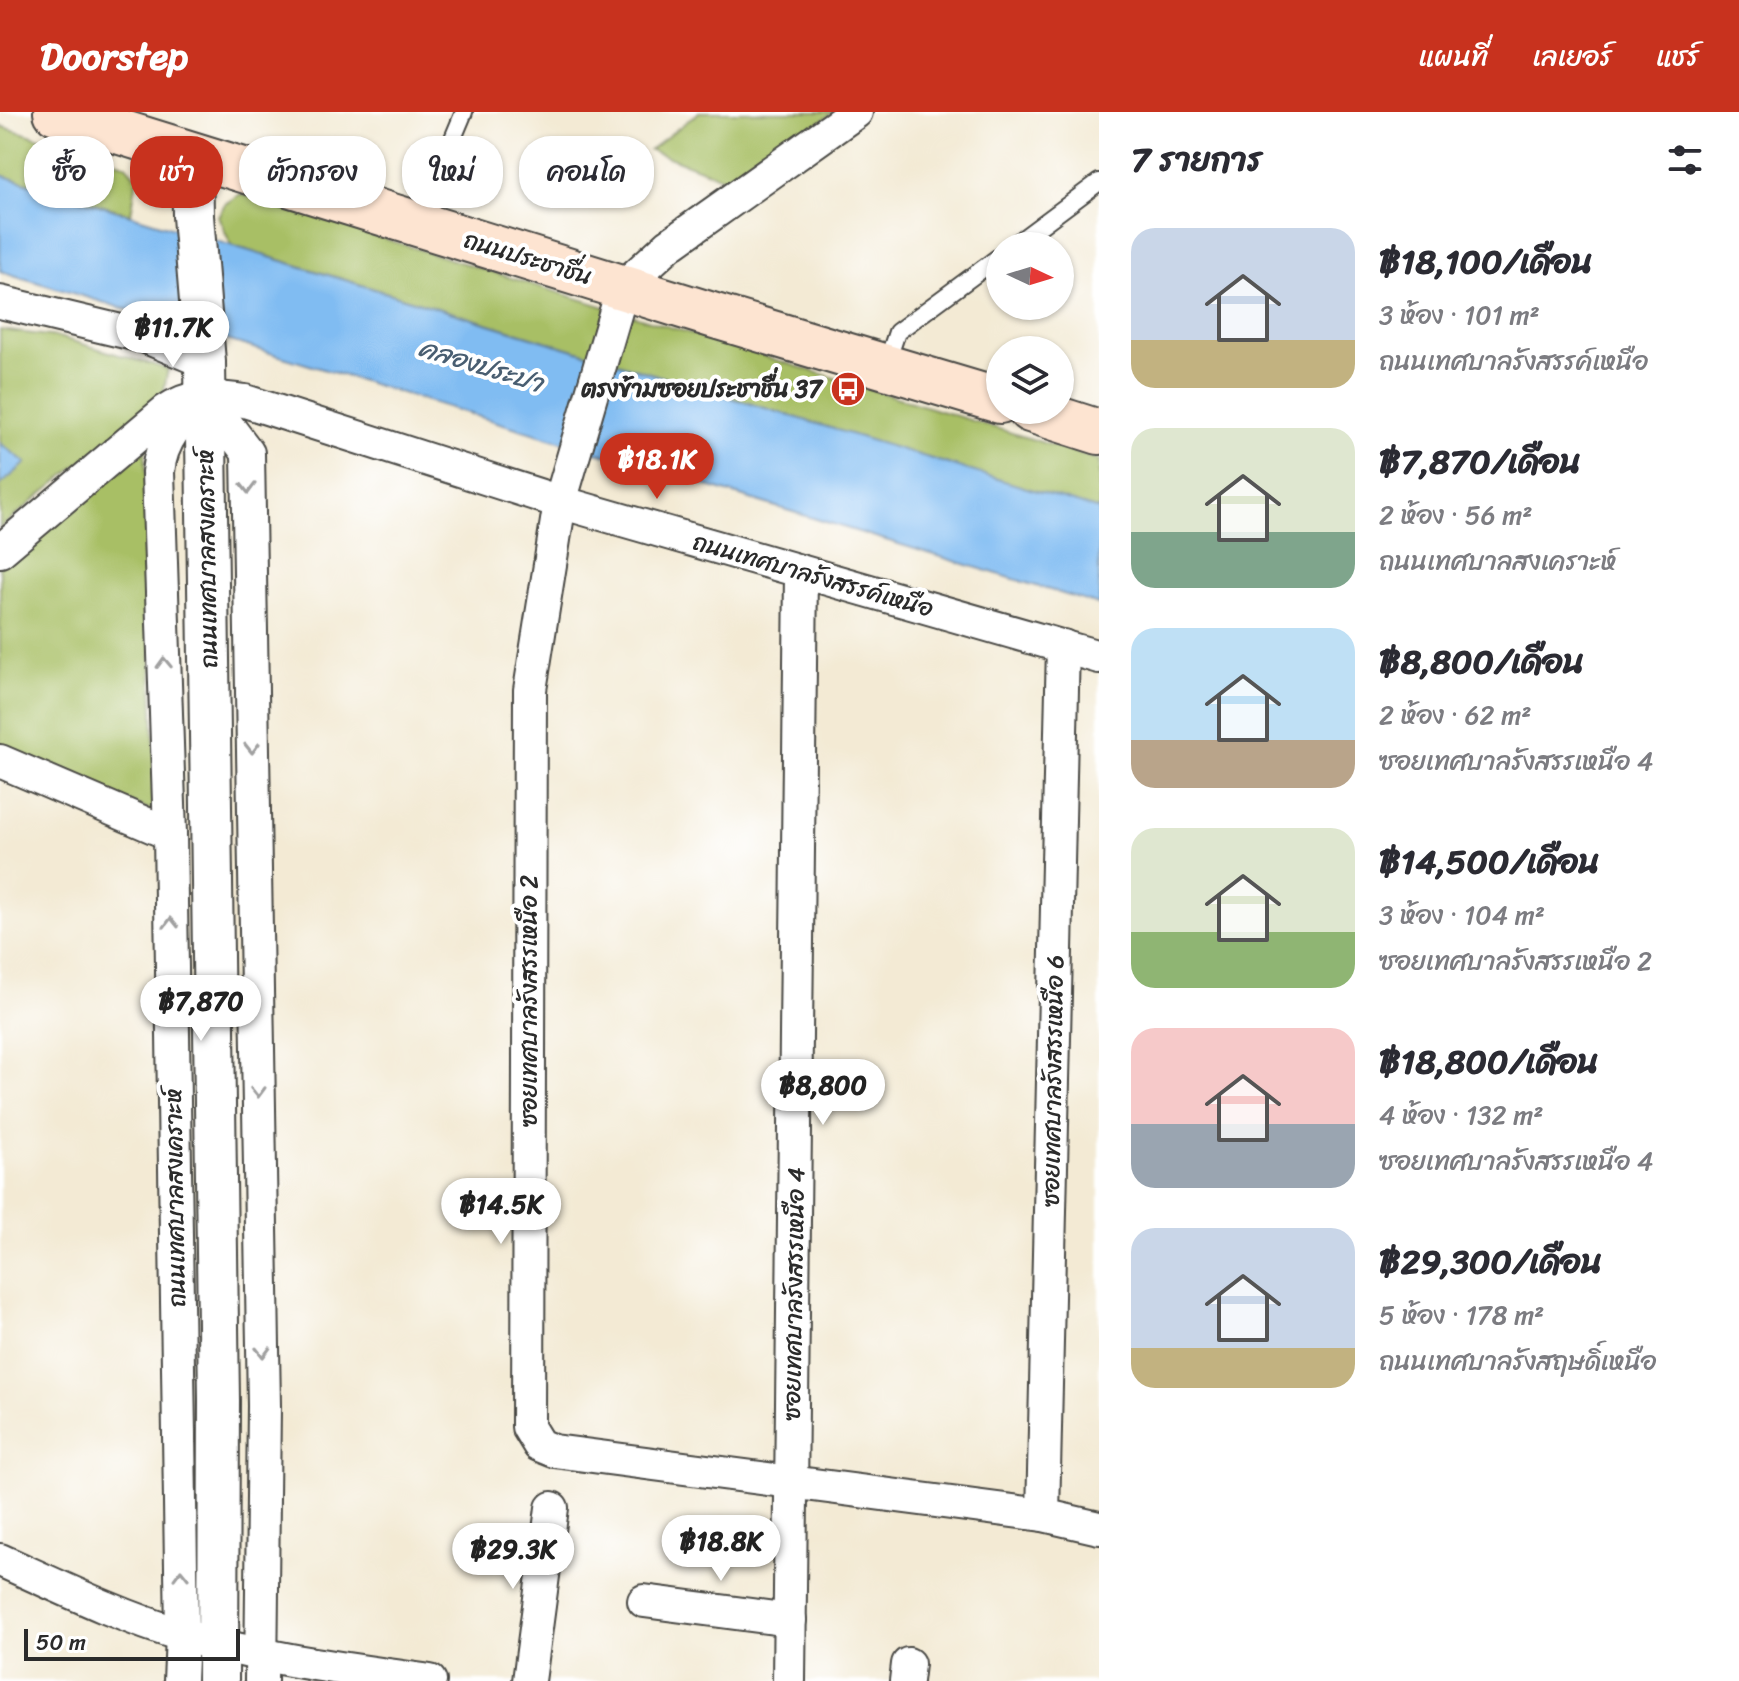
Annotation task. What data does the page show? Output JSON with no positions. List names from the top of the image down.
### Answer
{
  "streets": {
    "main road": ["ถนนประชาชื่น"],
    "street": [
      "ถนนเทศบาลสงเคราะห์",
      "ถนนเทศบาลรังสรรค์เหนือ",
      "ซอยเทศบาลรังสรรเหนือ 2",
      "ซอยเทศบาลรังสรรเหนือ 6",
      "ซอยเทศบาลรังสรรเหนือ 4"
    ]
  },
  "crossings": [
    ["ถนนประชาชื่น", "ซอยเทศบาลรังสรรเหนือ 2"],
    ["ถนนเทศบาลสงเคราะห์", "ถนนเทศบาลรังสรรค์เหนือ"],
    ["ถนนเทศบาลรังสรรค์เหนือ", "ซอยเทศบาลรังสรรเหนือ 2"],
    ["ถนนเทศบาลรังสรรค์เหนือ", "ซอยเทศบาลรังสรรเหนือ 6"],
    ["ถนนเทศบาลรังสรรค์เหนือ", "ซอยเทศบาลรังสรรเหนือ 4"],
    ["ซอยเทศบาลรังสรรเหนือ 2", "ซอยเทศบาลรังสรรเหนือ 6"],
    ["ซอยเทศบาลรังสรรเหนือ 2", "ซอยเทศบาลรังสรรเหนือ 4"]
  ],
  "water": ["คลองประปา"],
  "places": {
    "bus stop": ["ตรงข้ามซอยประชาชื่น 37"]
  },
  "scale_bar": "50 m",
  "north": "right",
  "page": {
    "header": "Doorstep",
    "nav": ["แผนที่", "เลเยอร์", "แชร์"],
    "heading": "7 รายการ",
    "chip": [
      "ซื้อ",
      "เช่า",
      "ตัวกรอง",
      "ใหม่",
      "คอนโด"
    ],
    "list": [
      {
        "name": "฿18,100/เดือน",
        "note": "3 ห้อง · 101 m² · ถนนเทศบาลรังสรรค์เหนือ"
      },
      {
        "name": "฿7,870/เดือน",
        "note": "2 ห้อง · 56 m² · ถนนเทศบาลสงเคราะห์"
      },
      {
        "name": "฿8,800/เดือน",
        "note": "2 ห้อง · 62 m² · ซอยเทศบาลรังสรรเหนือ 4"
      },
      {
        "name": "฿14,500/เดือน",
        "note": "3 ห้อง · 104 m² · ซอยเทศบาลรังสรรเหนือ 2"
      },
      {
        "name": "฿18,800/เดือน",
        "note": "4 ห้อง · 132 m² · ซอยเทศบาลรังสรรเหนือ 4"
      },
      {
        "name": "฿29,300/เดือน",
        "note": "5 ห้อง · 178 m² · ถนนเทศบาลรังสฤษดิ์เหนือ"
      }
    ],
    "price": [
      "฿11.7K",
      "฿18.1K",
      "฿7,870",
      "฿8,800",
      "฿14.5K",
      "฿18.8K",
      "฿29.3K"
    ],
    "scale": "50 m"
  }
}
